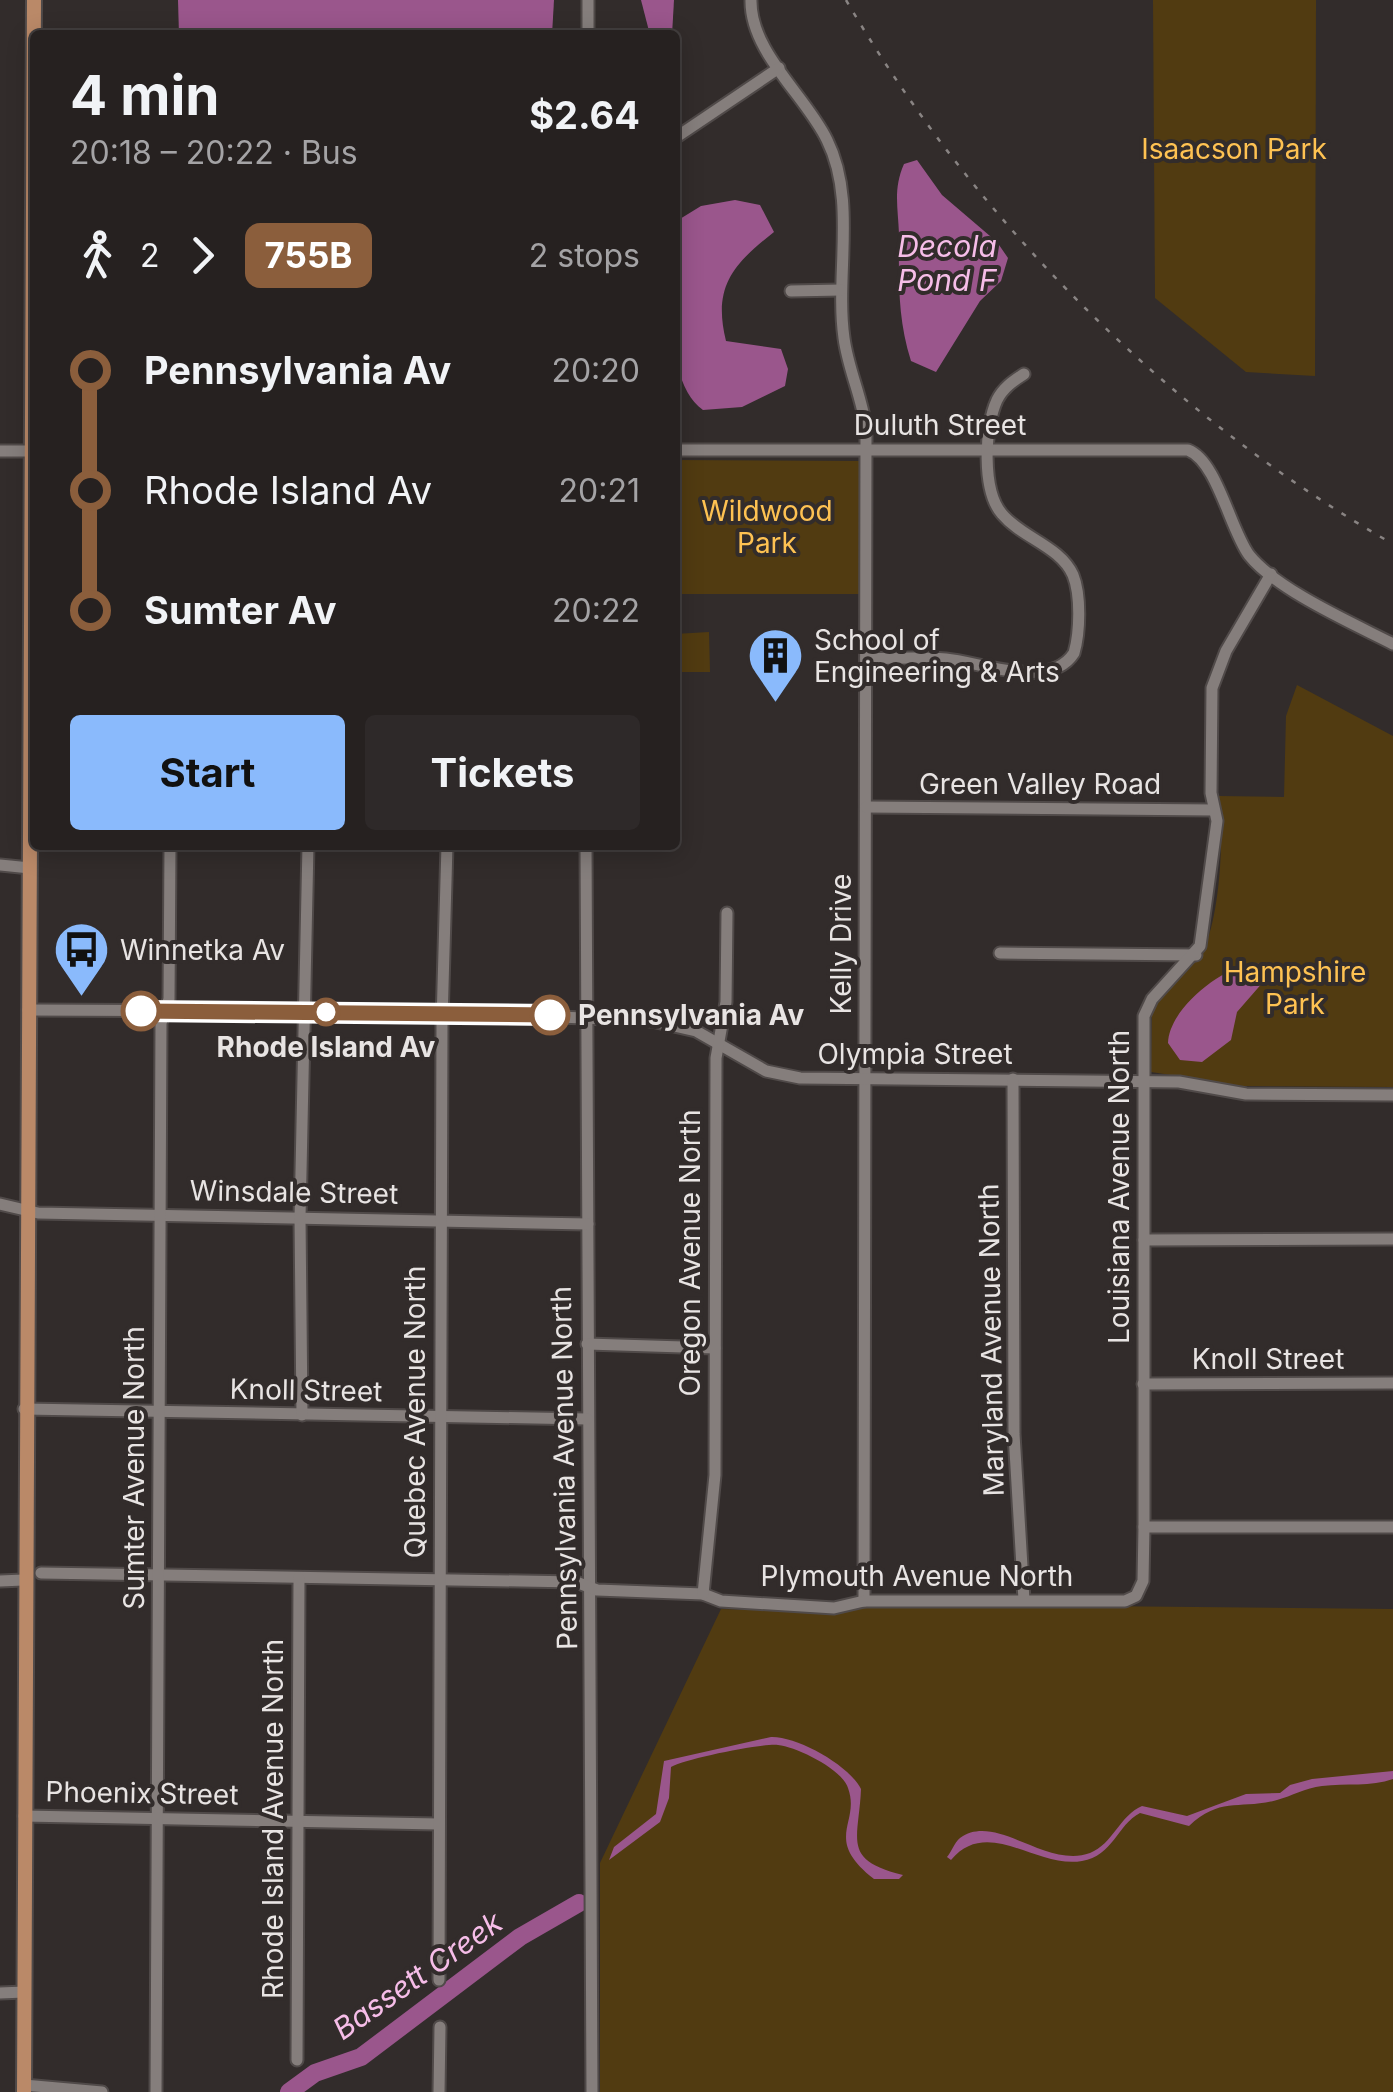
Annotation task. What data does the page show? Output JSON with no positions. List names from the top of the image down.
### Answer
{
  "streets": {
    "street": [
      "Duluth Street",
      "Green Valley Road",
      "Kelly Drive",
      "Olympia Street",
      "Louisiana Avenue North",
      "Winsdale Street",
      "Oregon Avenue North",
      "Maryland Avenue North",
      "Knoll Street",
      "Quebec Avenue North",
      "Sumter Avenue North",
      "Pennsylvania Avenue North",
      "Plymouth Avenue North",
      "Phoenix Street",
      "Rhode Island Avenue North"
    ]
  },
  "crossings": [
    ["Duluth Street", "Kelly Drive"],
    ["Green Valley Road", "Kelly Drive"],
    ["Kelly Drive", "Olympia Street"],
    ["Kelly Drive", "Plymouth Avenue North"],
    ["Olympia Street", "Louisiana Avenue North"],
    ["Olympia Street", "Oregon Avenue North"],
    ["Olympia Street", "Maryland Avenue North"],
    ["Olympia Street", "Quebec Avenue North"],
    ["Olympia Street", "Sumter Avenue North"],
    ["Olympia Street", "Pennsylvania Avenue North"],
    ["Louisiana Avenue North", "Knoll Street"],
    ["Louisiana Avenue North", "Plymouth Avenue North"],
    ["Winsdale Street", "Quebec Avenue North"],
    ["Winsdale Street", "Sumter Avenue North"],
    ["Winsdale Street", "Pennsylvania Avenue North"],
    ["Oregon Avenue North", "Plymouth Avenue North"],
    ["Maryland Avenue North", "Plymouth Avenue North"],
    ["Knoll Street", "Quebec Avenue North"],
    ["Knoll Street", "Sumter Avenue North"],
    ["Knoll Street", "Pennsylvania Avenue North"],
    ["Quebec Avenue North", "Plymouth Avenue North"],
    ["Quebec Avenue North", "Phoenix Street"],
    ["Sumter Avenue North", "Plymouth Avenue North"],
    ["Sumter Avenue North", "Phoenix Street"],
    ["Pennsylvania Avenue North", "Plymouth Avenue North"],
    ["Plymouth Avenue North", "Rhode Island Avenue North"],
    ["Phoenix Street", "Rhode Island Avenue North"]
  ],
  "water": ["Decola Pond F", "Bassett Creek"],
  "parks": ["Isaacson Park", "Wildwood Park", "Hampshire Park"],
  "places": {
    "building": ["School of Engineering & Arts"],
    "bus stop": ["Winnetka Av"],
    "other": ["Rhode Island Av", "Pennsylvania Av"]
  },
  "lines": ["bus line 755B"],
  "page": {
    "heading": ["4 min", "20:18 – 20:22 · Bus", "$2.64"],
    "legs": ["2", "755B", "2 stops"],
    "list": [
      {
        "name": "Pennsylvania Av",
        "value": "20:20"
      },
      {
        "name": "Rhode Island Av",
        "value": "20:21"
      },
      {
        "name": "Sumter Av",
        "value": "20:22"
      }
    ],
    "buttons": ["Start", "Tickets"]
  }
}
